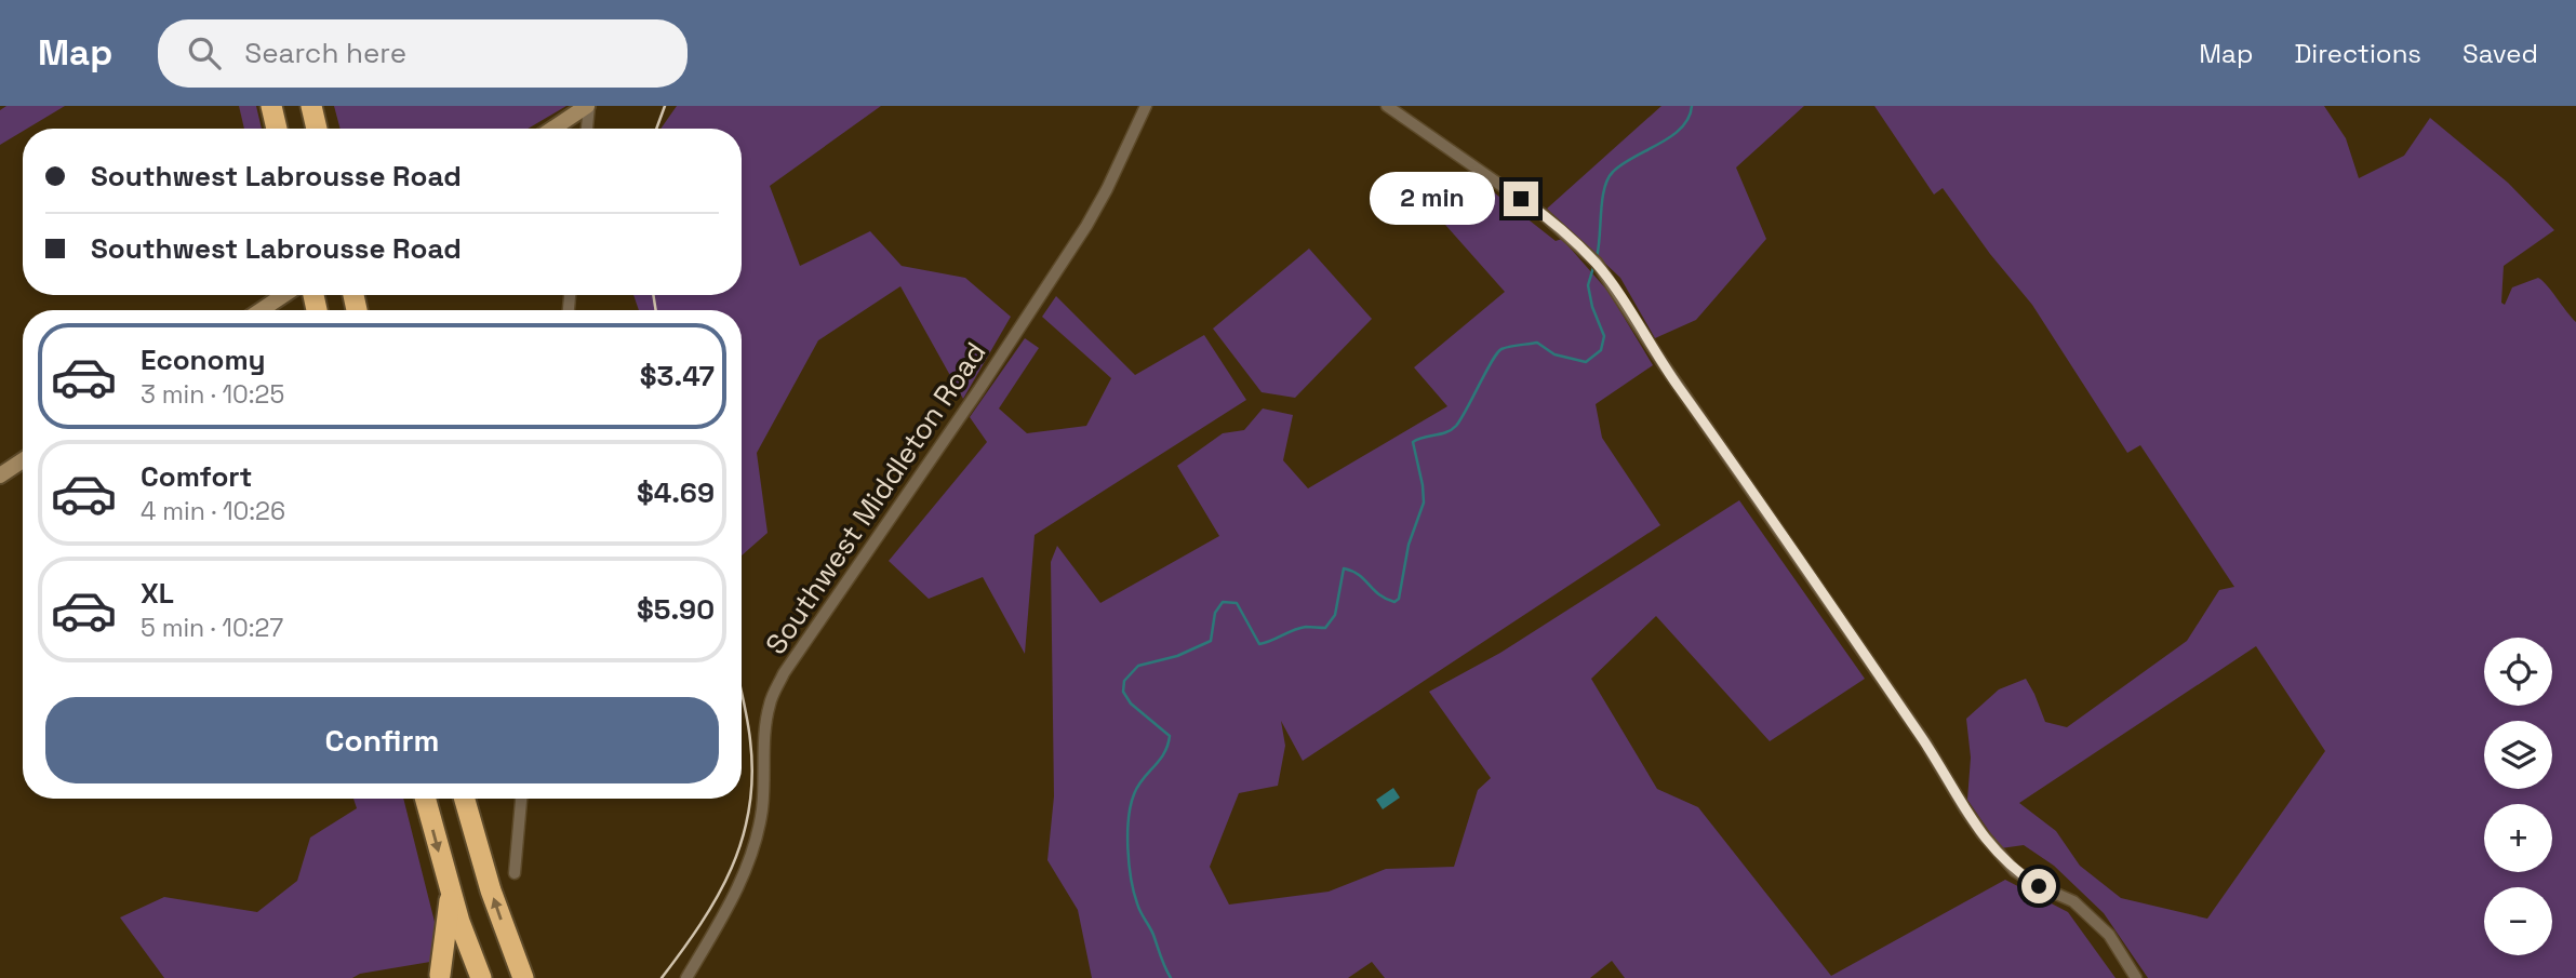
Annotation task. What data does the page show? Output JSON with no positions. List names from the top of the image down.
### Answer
{
  "streets": {
    "street": ["Southwest Middleton Road"]
  },
  "page": {
    "header": "Map",
    "search": "Search here",
    "nav": ["Map", "Directions", "Saved"],
    "banner": ["Southwest Labrousse Road", "Southwest Labrousse Road"],
    "bubble": "2 min",
    "list": [
      {
        "name": "Economy",
        "note": "3 min · 10:25",
        "value": "$3.47"
      },
      {
        "name": "Comfort",
        "note": "4 min · 10:26",
        "value": "$4.69"
      },
      {
        "name": "XL",
        "note": "5 min · 10:27",
        "value": "$5.90"
      }
    ],
    "map_buttons": ["+", "−"],
    "buttons": "Confirm"
  }
}
